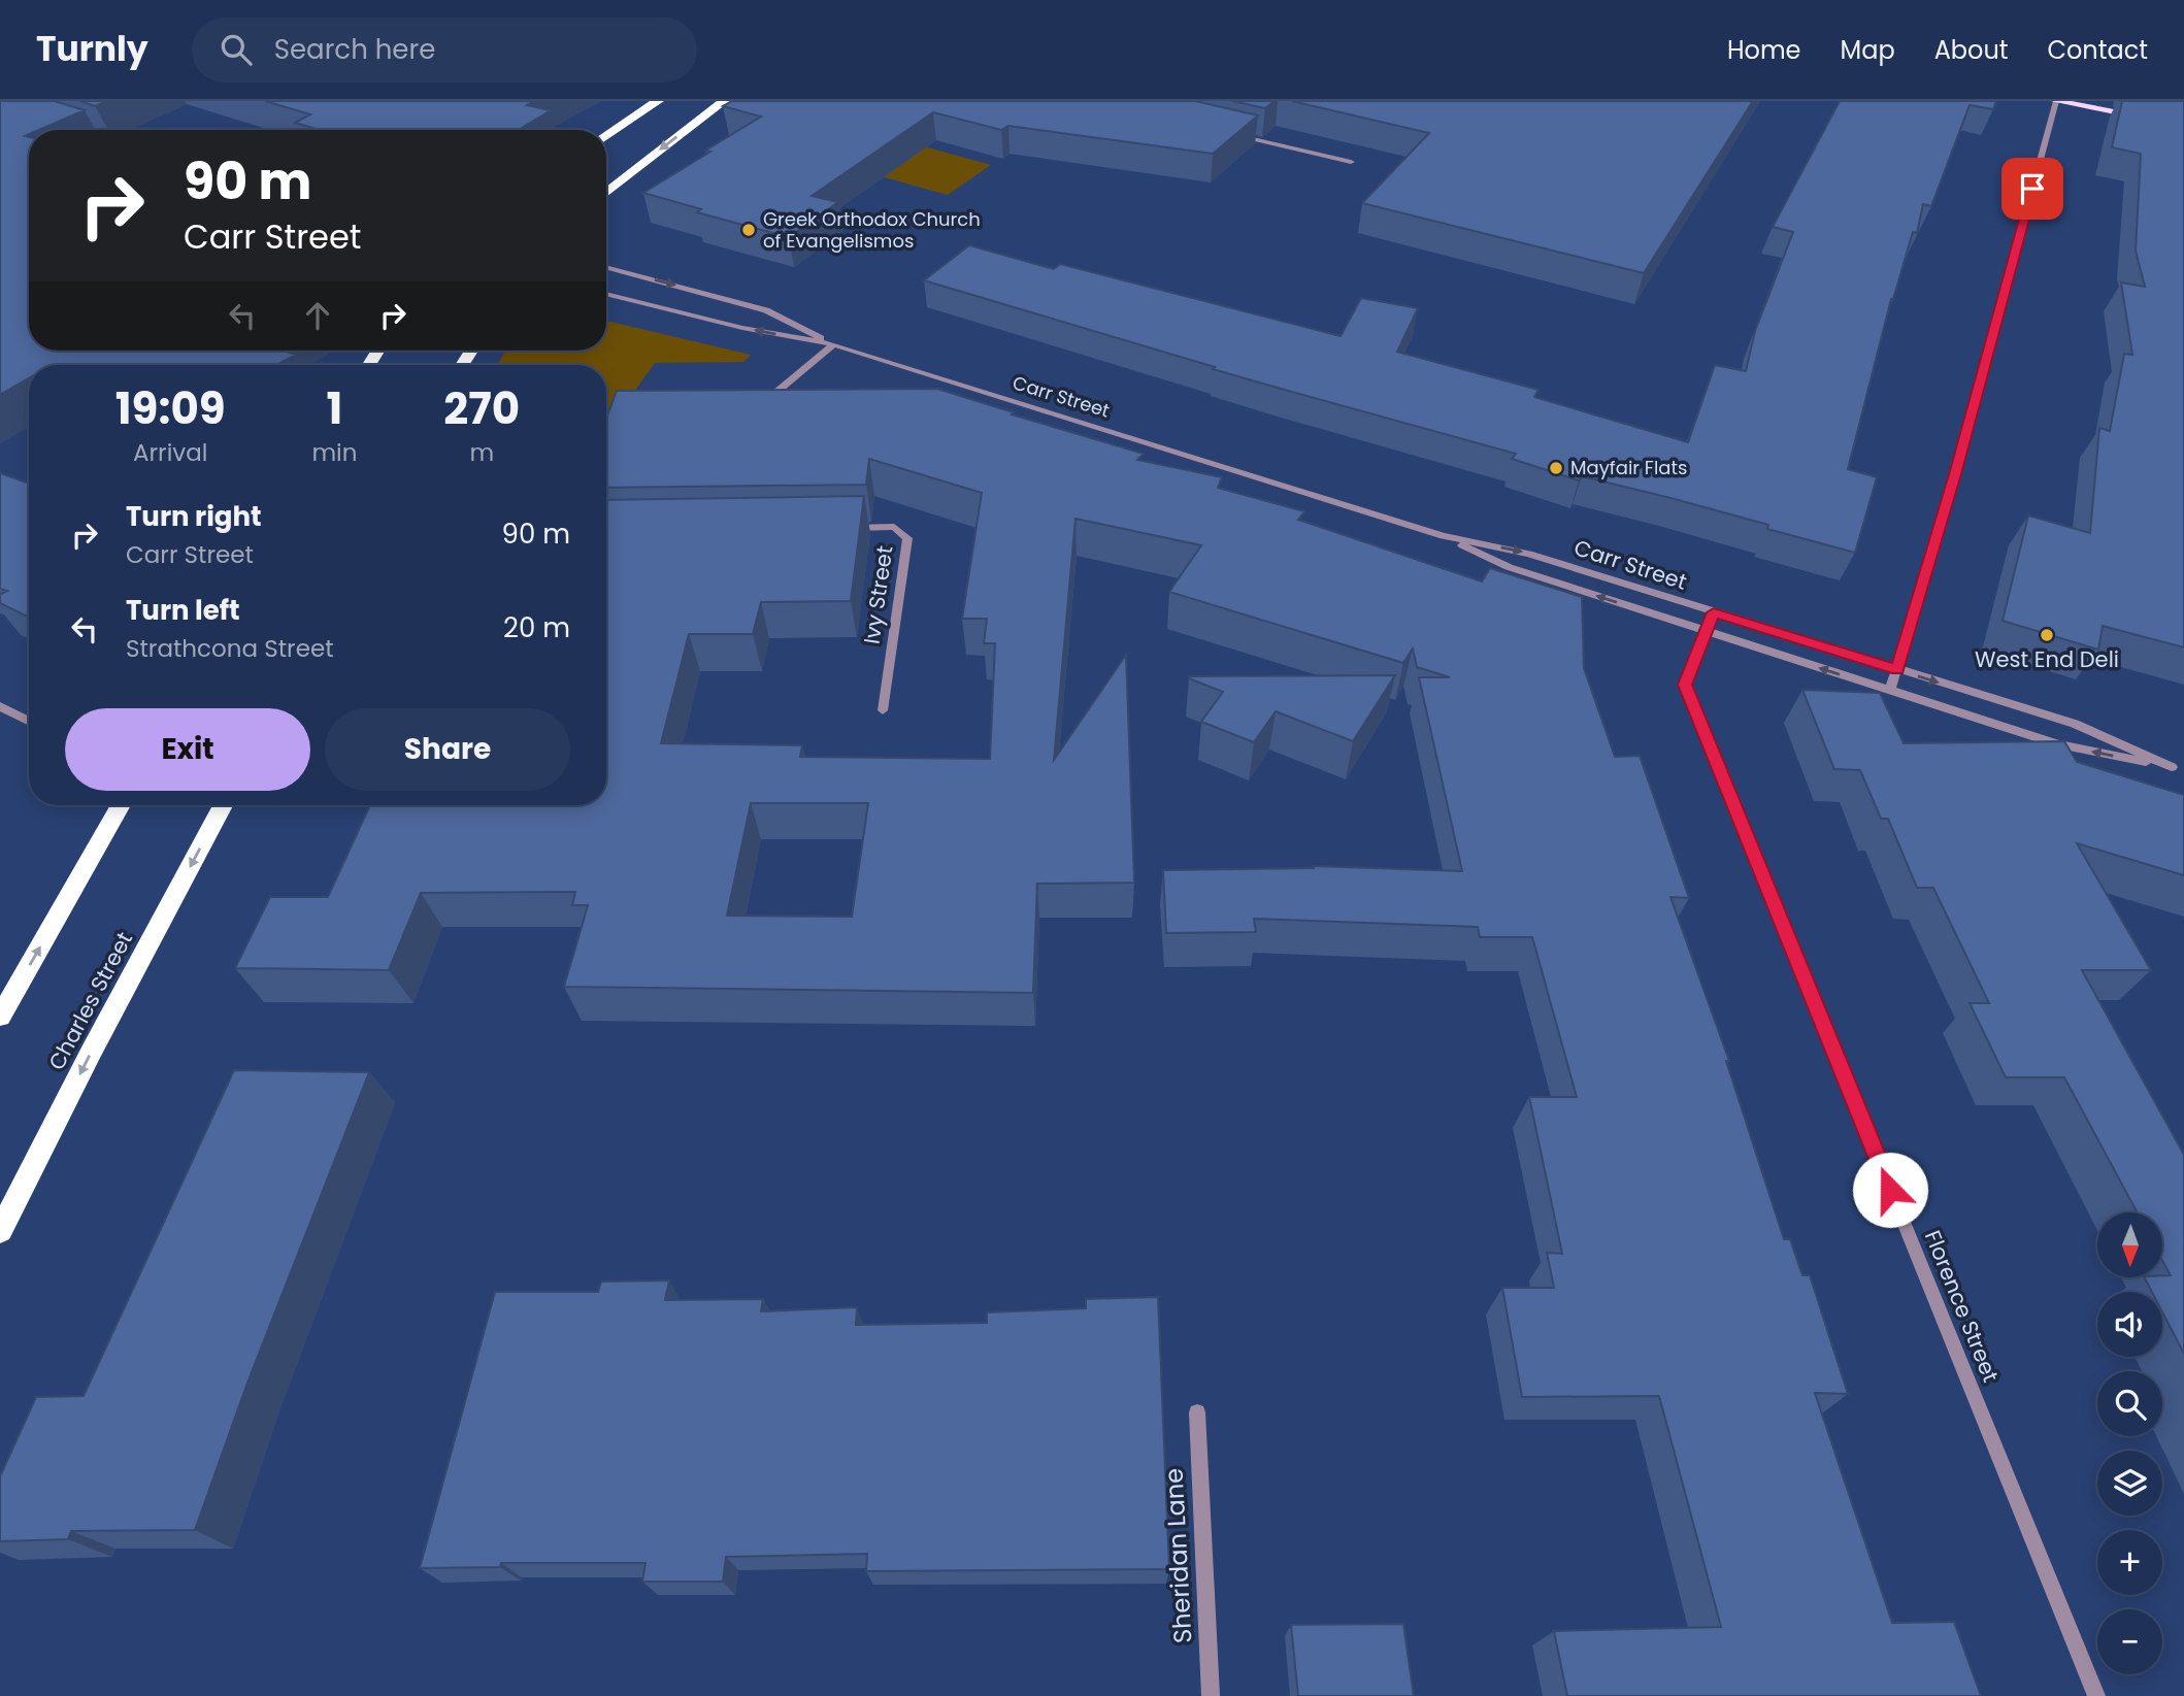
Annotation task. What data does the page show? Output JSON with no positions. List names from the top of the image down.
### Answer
{
  "streets": {
    "highway": ["Charles Street"],
    "street": [
      "Carr Street",
      "Ivy Street",
      "Florence Street",
      "Sheridan Lane"
    ]
  },
  "crossings": [
    ["Carr Street", "Florence Street"]
  ],
  "places": ["Greek Orthodox Church of Evangelismos", "Mayfair Flats", "West End Deli"],
  "north": "bottom",
  "page": {
    "header": "Turnly",
    "search": "Search here",
    "nav": [
      "Home",
      "Map",
      "About",
      "Contact"
    ],
    "turn": ["90 m", "Carr Street"],
    "eta": [
      "19:09",
      "Arrival",
      "1",
      "min",
      "270",
      "m"
    ],
    "list": [
      {
        "name": "Turn right",
        "note": "Carr Street",
        "value": "90 m"
      },
      {
        "name": "Turn left",
        "note": "Strathcona Street",
        "value": "20 m"
      }
    ],
    "buttons": ["Exit", "Share"],
    "map_buttons": ["+", "−"]
  }
}
